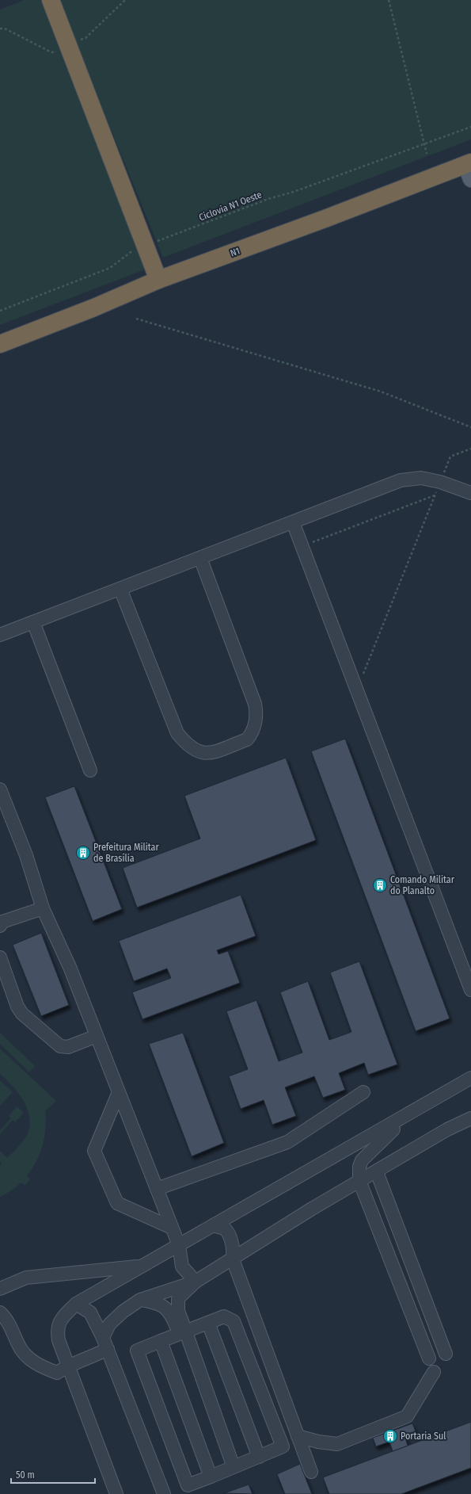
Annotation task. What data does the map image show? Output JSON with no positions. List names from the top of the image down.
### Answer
{
  "streets": {
    "highway": ["N1"],
    "path": ["Ciclovia N1 Oeste"]
  },
  "places": {
    "building": ["Prefeitura Militar de Brasília", "Comando Militar do Planalto", "Portaria Sul"]
  },
  "scale_bar": "50 m"
}
